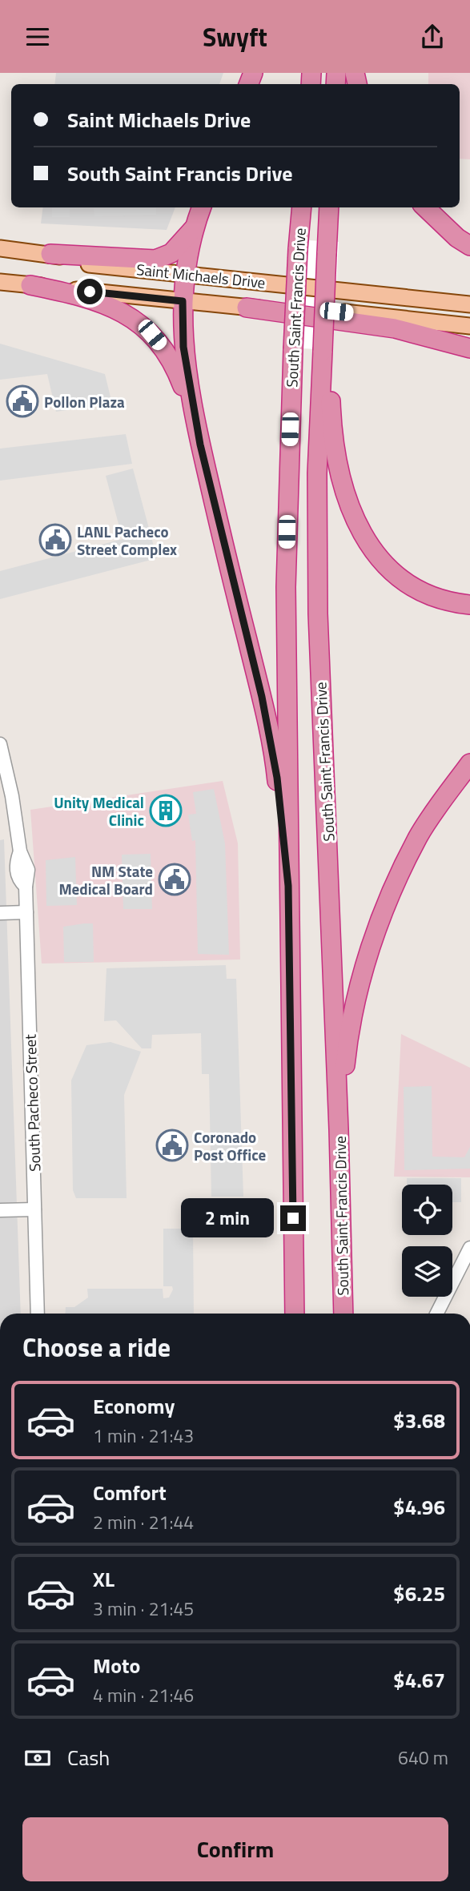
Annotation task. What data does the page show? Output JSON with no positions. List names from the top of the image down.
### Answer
{
  "streets": {
    "highway": ["South Saint Francis Drive"],
    "main road": ["Saint Michaels Drive"],
    "street": ["South Pacheco Street"]
  },
  "places": {
    "public building": [
      "Pollon Plaza",
      "LANL Pacheco Street Complex",
      "NM State Medical Board",
      "Coronado Post Office"
    ],
    "building": ["Unity Medical Clinic"]
  },
  "page": {
    "header": "Swyft",
    "banner": ["Saint Michaels Drive", "South Saint Francis Drive"],
    "bubble": "2 min",
    "heading": "Choose a ride",
    "list": [
      {
        "name": "Economy",
        "note": "1 min · 21:43",
        "value": "$3.68"
      },
      {
        "name": "Comfort",
        "note": "2 min · 21:44",
        "value": "$4.96"
      },
      {
        "name": "XL",
        "note": "3 min · 21:45",
        "value": "$6.25"
      },
      {
        "name": "Moto",
        "note": "4 min · 21:46",
        "value": "$4.67"
      }
    ],
    "pay": ["Cash", "640 m"],
    "buttons": "Confirm"
  }
}
